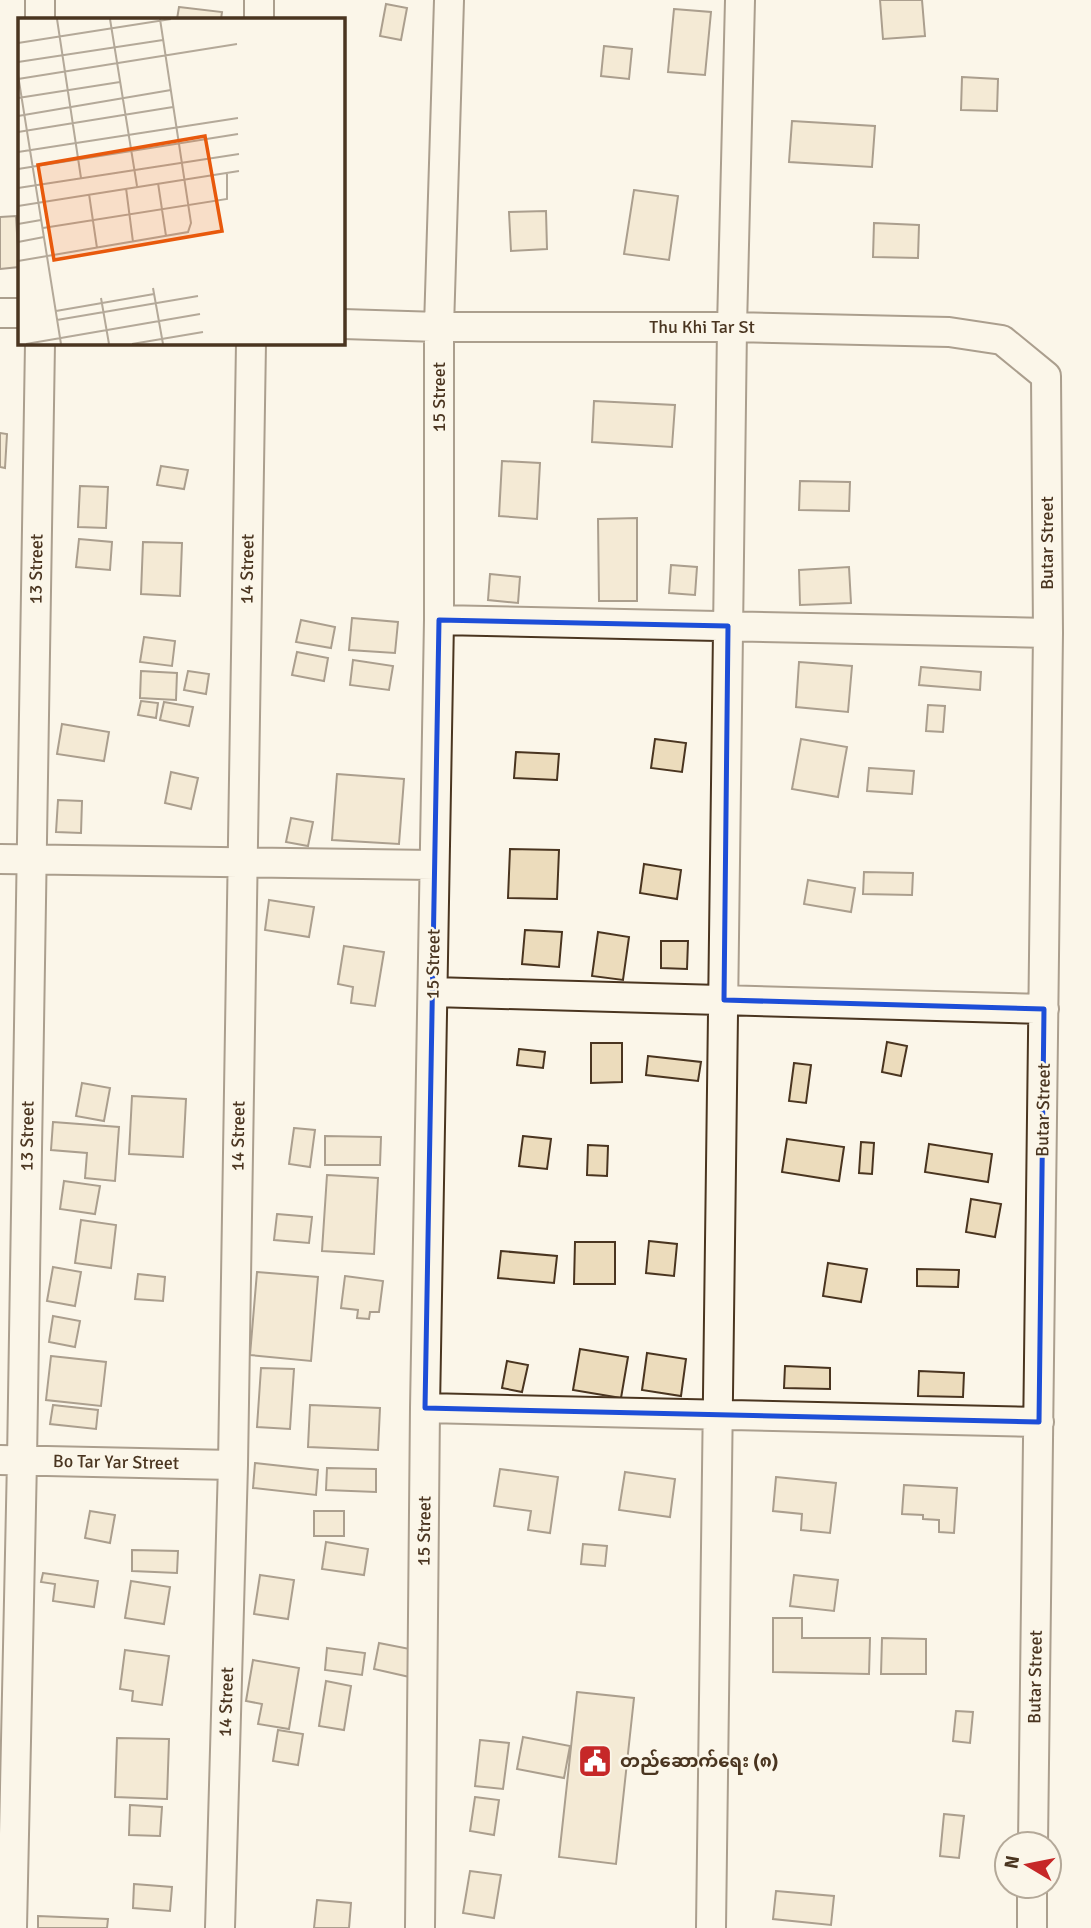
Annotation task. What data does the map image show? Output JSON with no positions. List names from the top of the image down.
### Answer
{
  "streets": {
    "street": [
      "Thu Khi Tar St",
      "15 Street",
      "Butar Street",
      "13 Street",
      "14 Street",
      "Bo Tar Yar Street"
    ]
  },
  "crossings": [
    ["Thu Khi Tar St", "15 Street"],
    ["Thu Khi Tar St", "Butar Street"],
    ["13 Street", "Bo Tar Yar Street"],
    ["14 Street", "Bo Tar Yar Street"]
  ],
  "places": {
    "public building": ["တည်ဆောက်ရေး (၈)"]
  },
  "north": "left"
}
